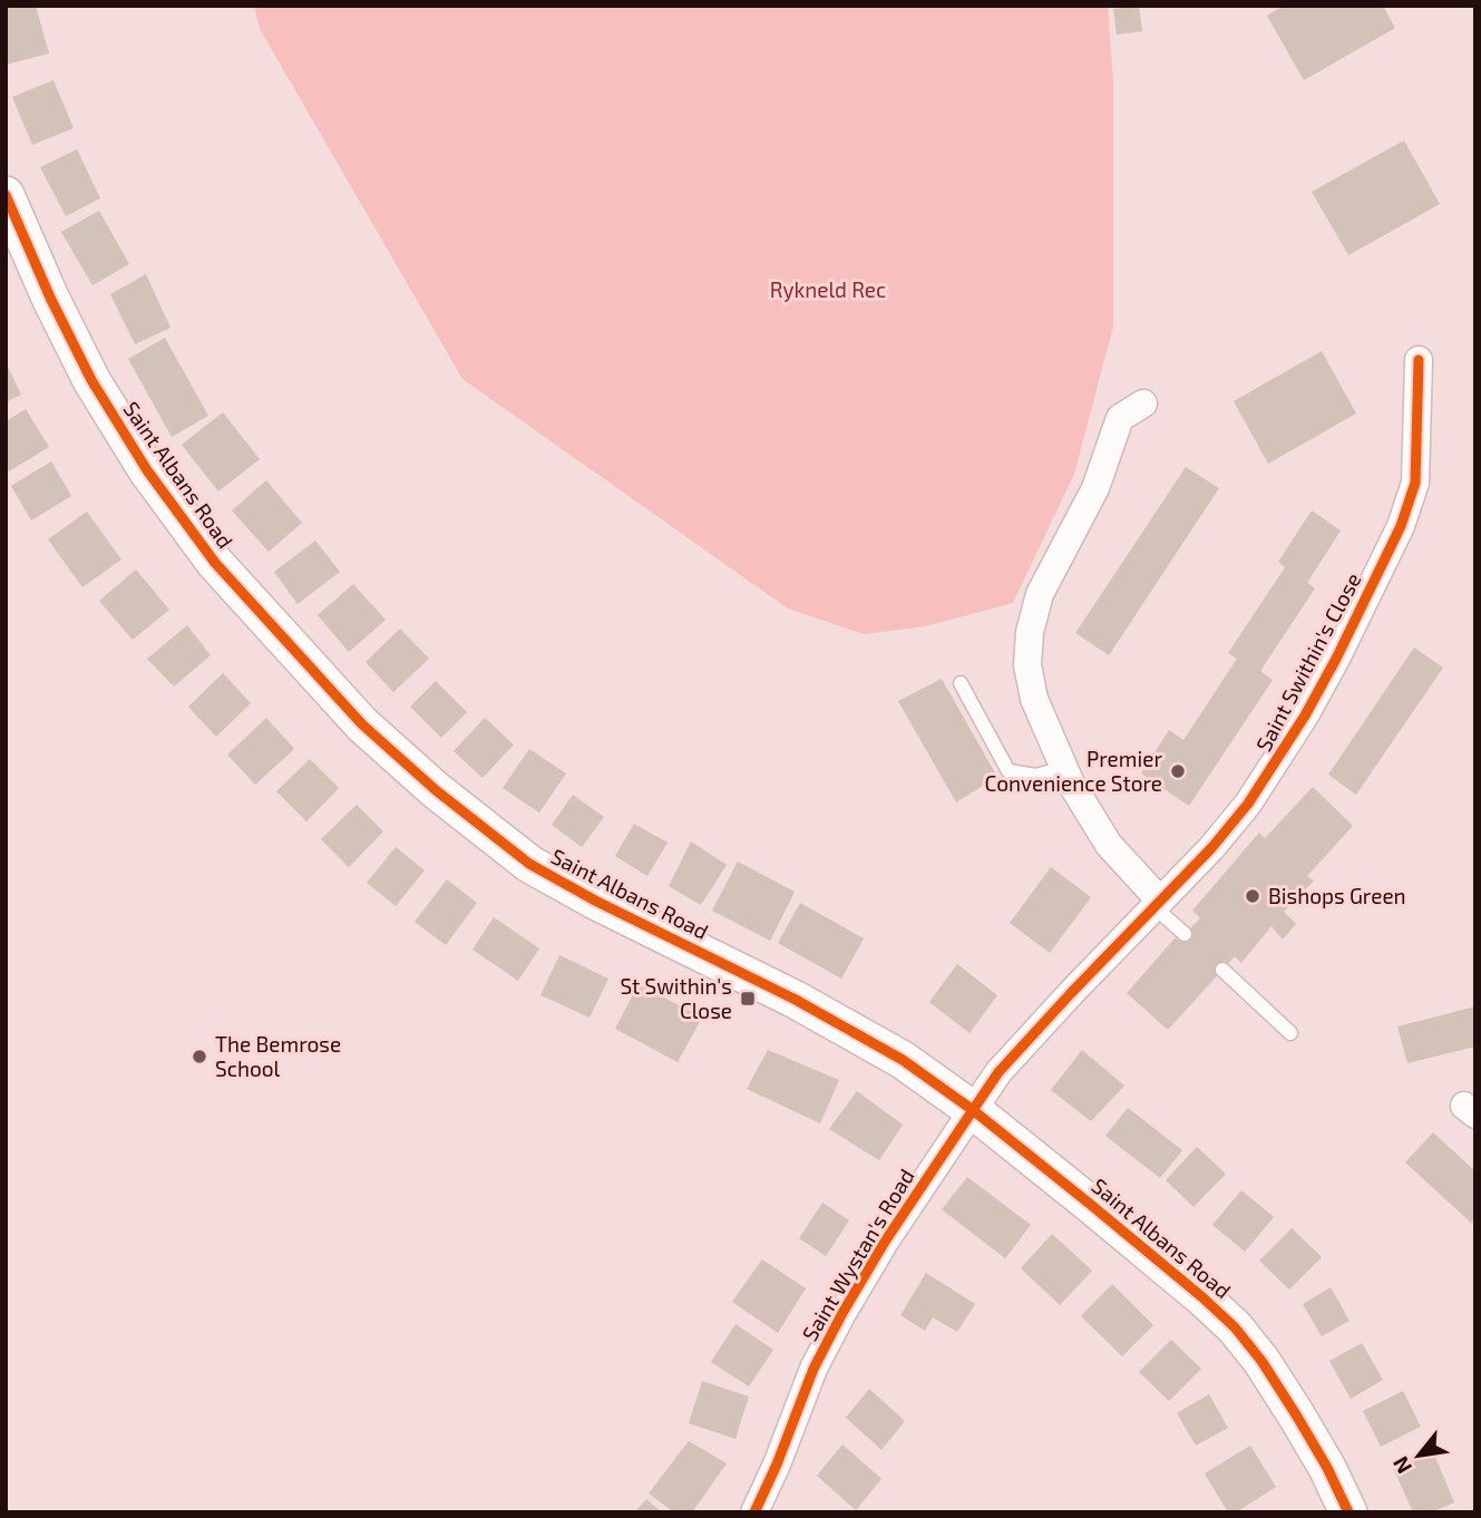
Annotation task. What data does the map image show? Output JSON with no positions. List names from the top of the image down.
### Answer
{
  "streets": {
    "street": ["Saint Albans Road", "Saint Swithin's Close", "Saint Wystan's Road"]
  },
  "crossings": [
    ["Saint Albans Road", "Saint Swithin's Close"],
    ["Saint Albans Road", "Saint Wystan's Road"],
    ["Saint Swithin's Close", "Saint Wystan's Road"]
  ],
  "parks": ["Rykneld Rec"],
  "places": {
    "other": ["Premier Convenience Store", "Bishops Green", "The Bemrose School"],
    "transit": ["St Swithin's Close"]
  },
  "north": "bottom left"
}
